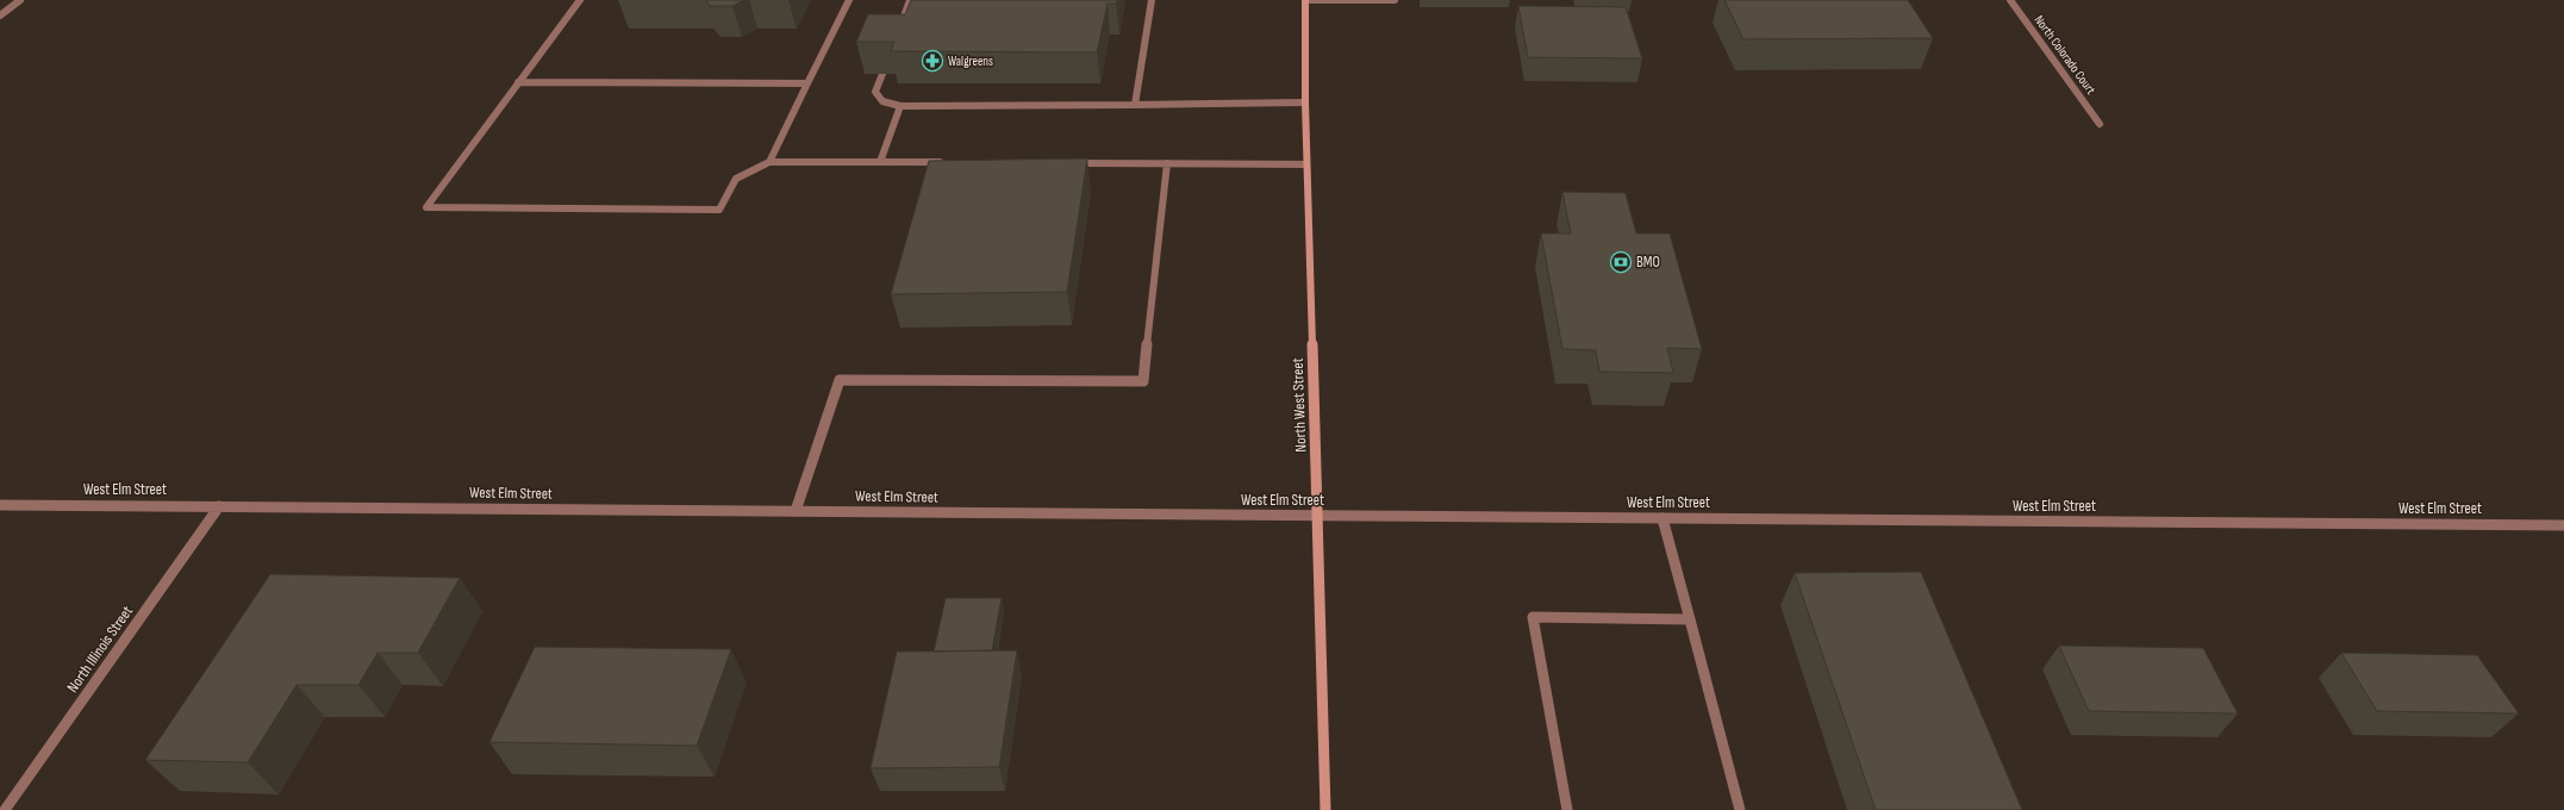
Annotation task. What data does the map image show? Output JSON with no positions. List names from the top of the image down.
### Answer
{
  "streets": {
    "main road": ["North West Street"],
    "street": ["North Colorado Court", "West Elm Street", "North Illinois Street"]
  },
  "crossings": [
    ["North West Street", "West Elm Street"],
    ["West Elm Street", "North Illinois Street"]
  ],
  "places": {
    "pharmacy": ["Walgreens"],
    "bank": ["BMO"]
  }
}
